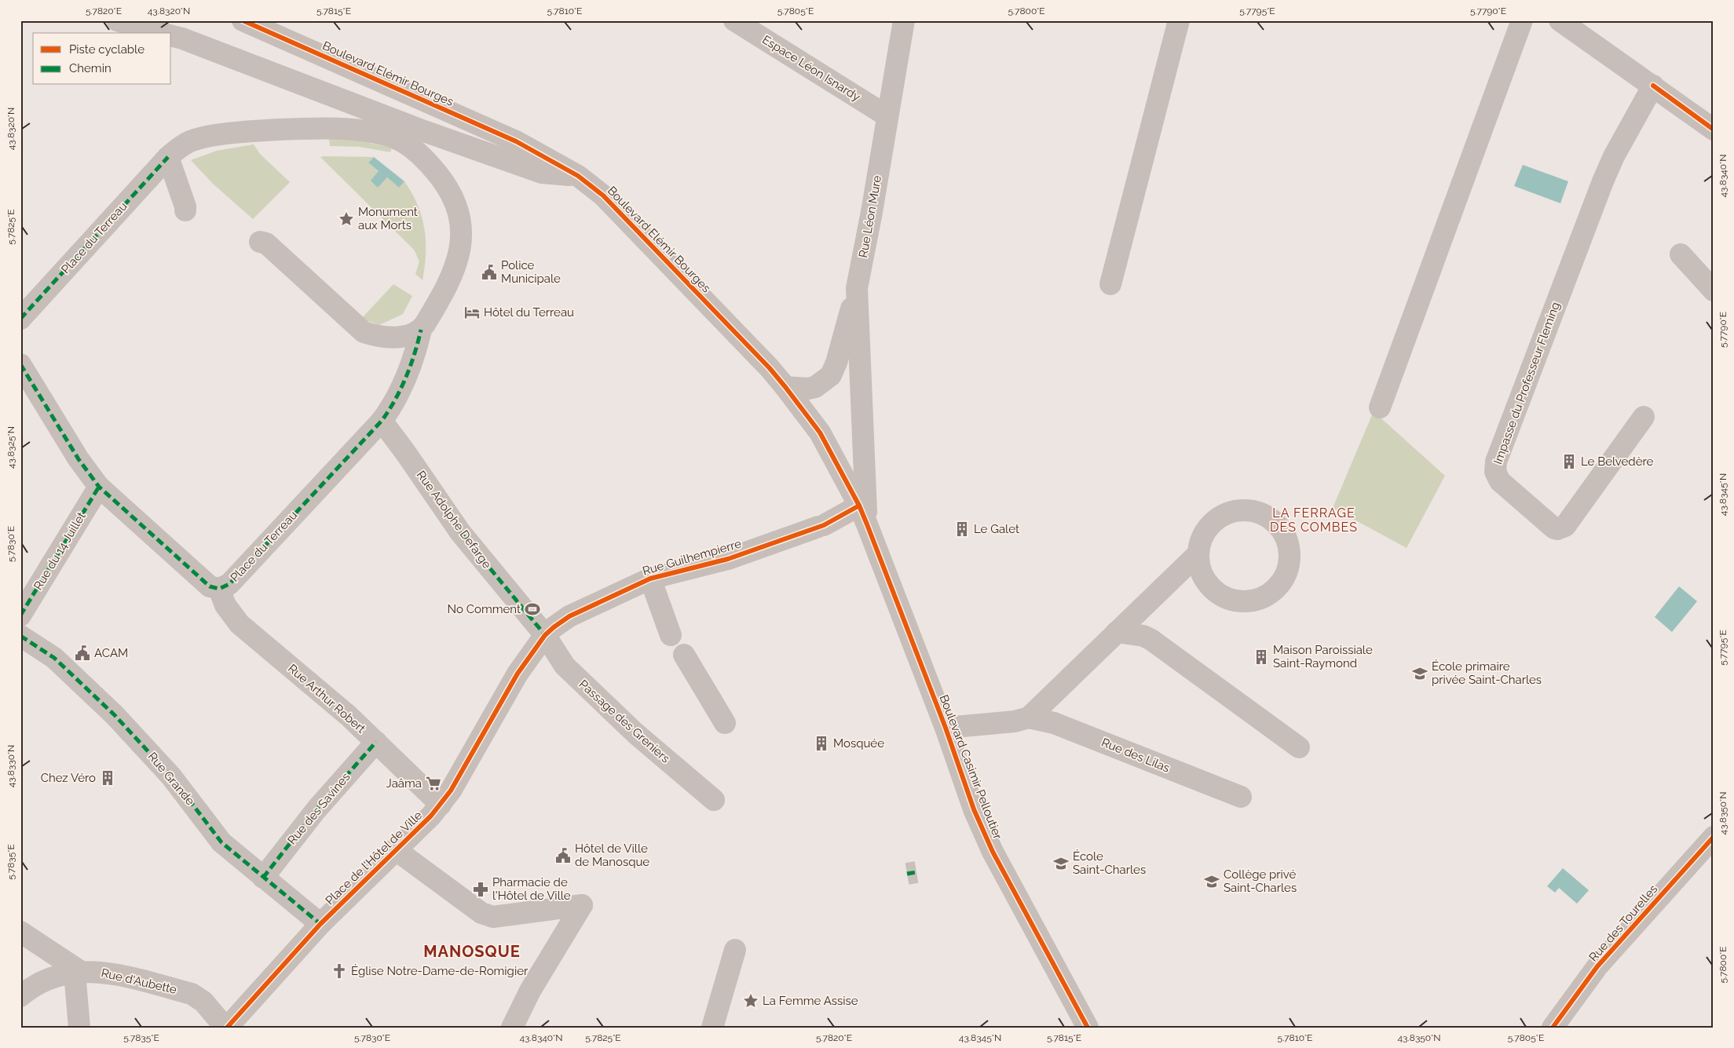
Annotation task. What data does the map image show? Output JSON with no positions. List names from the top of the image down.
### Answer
{
  "streets": {
    "street": [
      "Espace Léon Isnardy",
      "Boulevard Elémir Bourges",
      "Rue Léon Mure",
      "Place du Terreau",
      "Impasse du Professeur Fleming",
      "Rue Adolphe Defarge",
      "Rue du 14 Juillet",
      "Rue Guilhempierre",
      "Rue Arthur Robert",
      "Passage des Greniers",
      "Rue des Lilas",
      "Boulevard Casimir Pelloutier",
      "Rue Grande",
      "Rue des Savines",
      "Place de l'Hôtel de Ville",
      "Rue des Tourelles",
      "Rue d'Aubette"
    ]
  },
  "crossings": [
    ["Espace Léon Isnardy", "Rue Léon Mure"],
    ["Boulevard Elémir Bourges", "Rue Guilhempierre"],
    ["Boulevard Elémir Bourges", "Boulevard Casimir Pelloutier"],
    ["Place du Terreau", "Rue Adolphe Defarge"],
    ["Place du Terreau", "Rue du 14 Juillet"],
    ["Place du Terreau", "Rue Arthur Robert"],
    ["Rue Adolphe Defarge", "Rue Guilhempierre"],
    ["Rue Adolphe Defarge", "Passage des Greniers"],
    ["Rue Guilhempierre", "Rue Arthur Robert"],
    ["Rue Guilhempierre", "Passage des Greniers"],
    ["Rue Guilhempierre", "Boulevard Casimir Pelloutier"],
    ["Rue Guilhempierre", "Place de l'Hôtel de Ville"],
    ["Rue Arthur Robert", "Rue des Savines"],
    ["Rue Arthur Robert", "Place de l'Hôtel de Ville"],
    ["Rue des Lilas", "Boulevard Casimir Pelloutier"],
    ["Rue Grande", "Rue des Savines"],
    ["Rue Grande", "Place de l'Hôtel de Ville"],
    ["Place de l'Hôtel de Ville", "Rue d'Aubette"]
  ],
  "districts": ["LA FERRAGE DES COMBES", "MANOSQUE"],
  "places": {
    "place": ["Monument aux Morts", "La Femme Assise"],
    "public building": ["Police Municipale", "ACAM", "Hôtel de Ville de Manosque"],
    "hotel": ["Hôtel du Terreau"],
    "building": [
      "Le Belvedère",
      "Le Galet",
      "Maison Paroissiale Saint-Raymond",
      "Mosquée",
      "Chez Véro"
    ],
    "sports": ["No Comment"],
    "school or university": ["École primaire privée Saint-Charles", "École Saint-Charles", "Collège privé Saint-Charles"],
    "supermarket": ["Jaâma"],
    "pharmacy": ["Pharmacie de l'Hôtel de Ville"],
    "church": ["Église Notre-Dame-de-Romigier"]
  },
  "legend": ["Piste cyclable", "Chemin"],
  "coordinates": [
    "5.7820°E",
    "43.8320°N",
    "5.7815°E",
    "5.7810°E",
    "5.7805°E",
    "5.7800°E",
    "5.7795°E",
    "5.7790°E",
    "43.8340°N",
    "5.7825°E",
    "43.8325°N",
    "43.8345°N",
    "5.7830°E",
    "43.8330°N",
    "43.8350°N",
    "5.7835°E"
  ]
}
